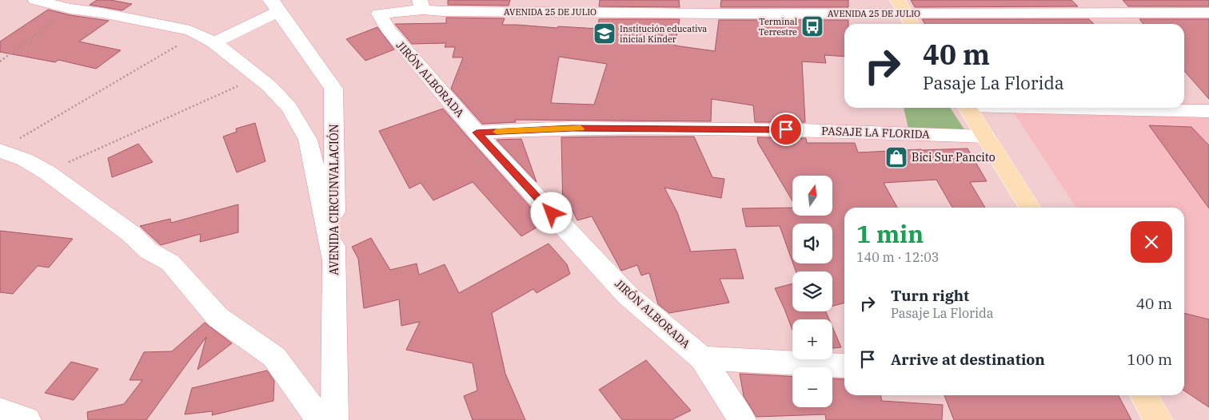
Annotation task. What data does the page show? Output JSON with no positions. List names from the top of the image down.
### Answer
{
  "streets": {
    "street": [
      "AVENIDA 25 DE JULIO",
      "JIRÓN ALBORADA",
      "PASAJE LA FLORIDA",
      "AVENIDA CIRCUNVALACIÓN"
    ]
  },
  "crossings": [
    ["AVENIDA 25 DE JULIO", "JIRÓN ALBORADA"],
    ["JIRÓN ALBORADA", "PASAJE LA FLORIDA"]
  ],
  "places": {
    "bus stop": ["Terminal Terrestre"],
    "school or university": ["Institución educativa inicial Kinder"],
    "shop": ["Bici Sur Pancito"]
  },
  "north": "top",
  "page": {
    "turn": ["40 m", "Pasaje La Florida"],
    "map_buttons": ["+", "−"],
    "heading": ["1 min", "140 m · 12:03"],
    "list": [
      {
        "name": "Turn right",
        "note": "Pasaje La Florida",
        "value": "40 m"
      },
      {
        "name": "Arrive at destination",
        "value": "100 m"
      }
    ]
  }
}
